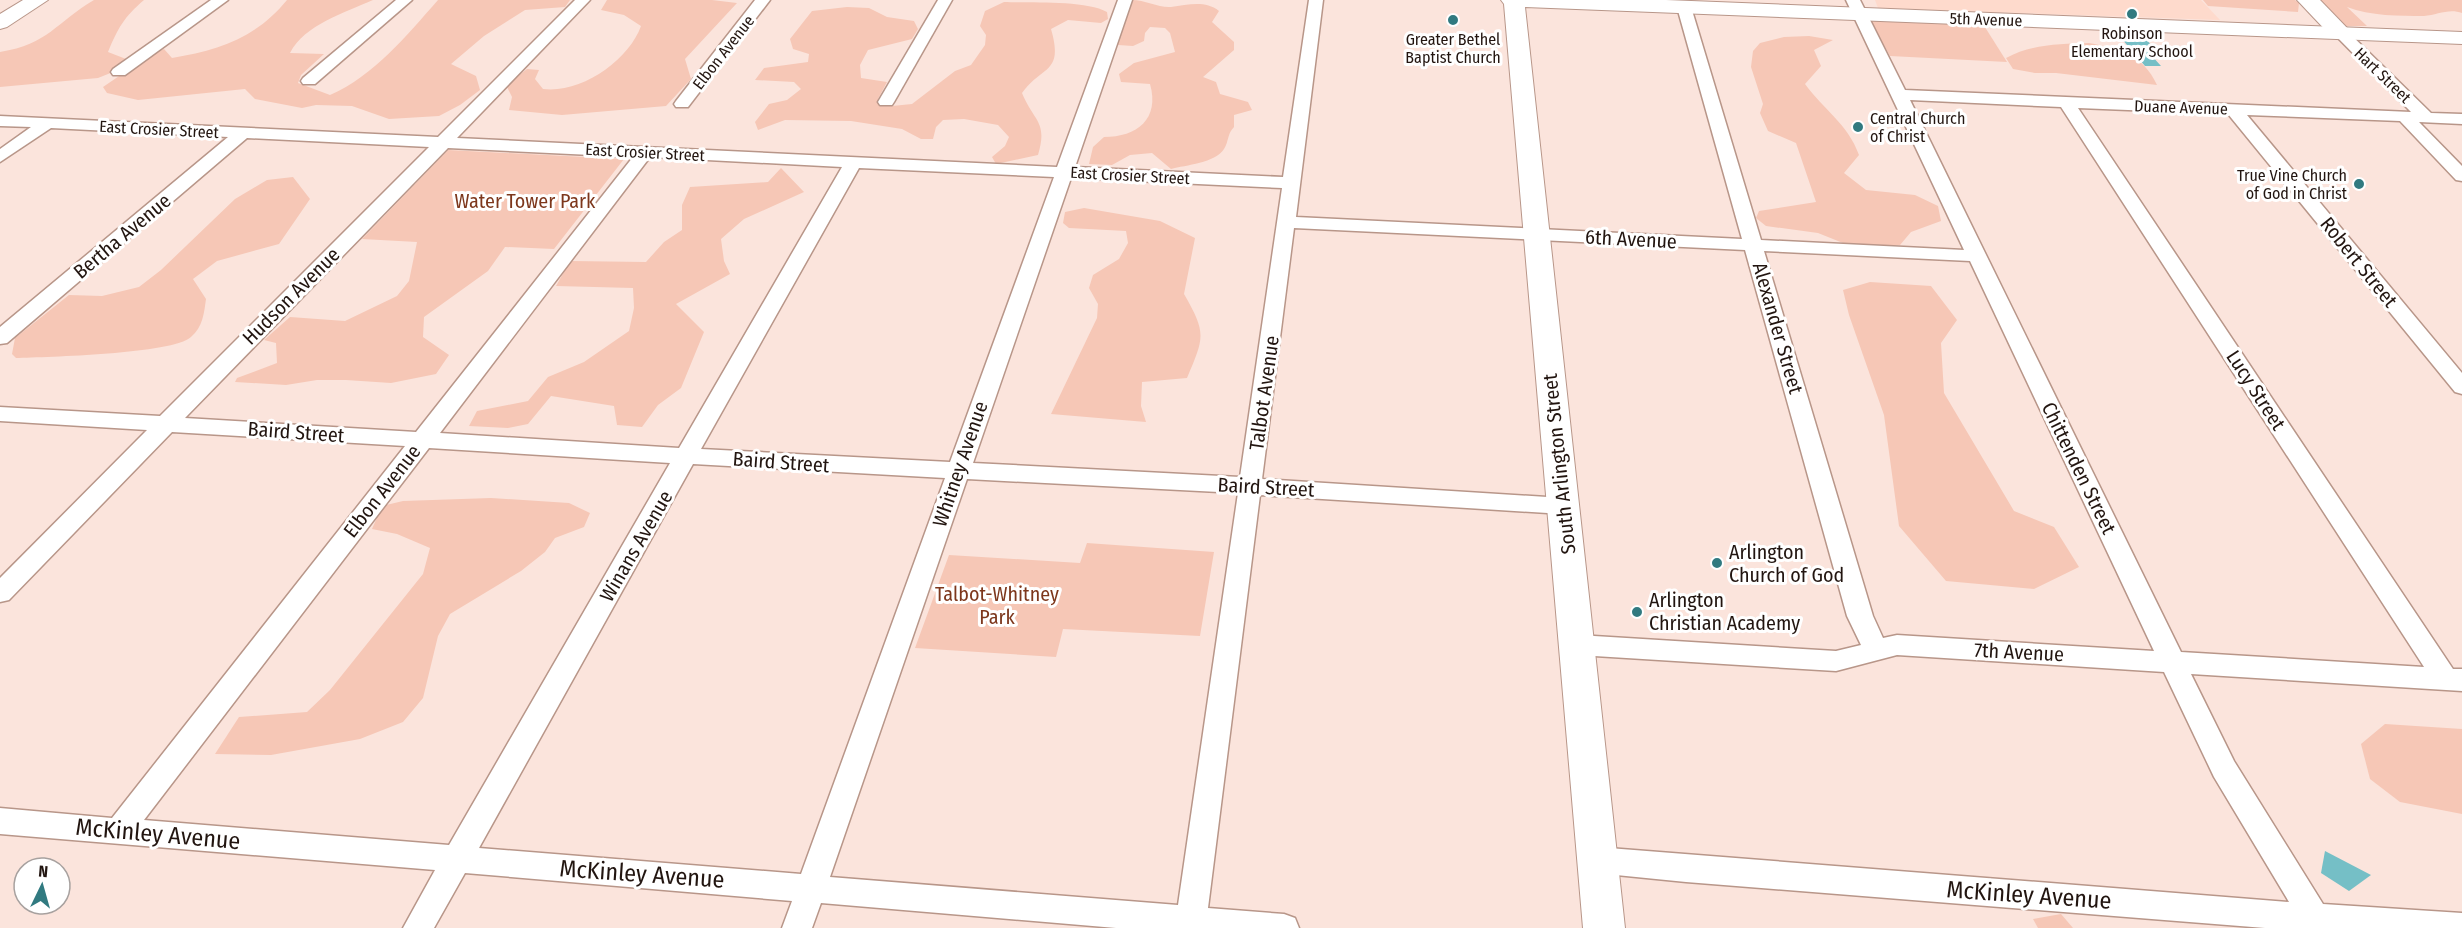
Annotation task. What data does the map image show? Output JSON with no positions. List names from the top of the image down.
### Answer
{
  "streets": {
    "main road": ["5th Avenue", "South Arlington Street"],
    "street": [
      "Elbon Avenue",
      "Hart Street",
      "Duane Avenue",
      "East Crosier Street",
      "Bertha Avenue",
      "6th Avenue",
      "Robert Street",
      "Hudson Avenue",
      "Alexander Street",
      "Lucy Street",
      "Talbot Avenue",
      "Baird Street",
      "Whitney Avenue",
      "Chittenden Street",
      "Winans Avenue",
      "7th Avenue",
      "McKinley Avenue"
    ]
  },
  "crossings": [
    ["5th Avenue", "Hart Street"],
    ["5th Avenue", "Alexander Street"],
    ["5th Avenue", "South Arlington Street"],
    ["5th Avenue", "Chittenden Street"],
    ["Elbon Avenue", "East Crosier Street"],
    ["Elbon Avenue", "Baird Street"],
    ["Elbon Avenue", "McKinley Avenue"],
    ["Hart Street", "Duane Avenue"],
    ["Duane Avenue", "Robert Street"],
    ["Duane Avenue", "Lucy Street"],
    ["Duane Avenue", "Chittenden Street"],
    ["East Crosier Street", "Bertha Avenue"],
    ["East Crosier Street", "Hudson Avenue"],
    ["East Crosier Street", "Talbot Avenue"],
    ["East Crosier Street", "Whitney Avenue"],
    ["East Crosier Street", "Winans Avenue"],
    ["6th Avenue", "Alexander Street"],
    ["6th Avenue", "Talbot Avenue"],
    ["6th Avenue", "South Arlington Street"],
    ["6th Avenue", "Chittenden Street"],
    ["Hudson Avenue", "Baird Street"],
    ["Alexander Street", "7th Avenue"],
    ["Lucy Street", "7th Avenue"],
    ["Talbot Avenue", "Baird Street"],
    ["Talbot Avenue", "McKinley Avenue"],
    ["Baird Street", "Whitney Avenue"],
    ["Baird Street", "South Arlington Street"],
    ["Baird Street", "Winans Avenue"],
    ["Whitney Avenue", "McKinley Avenue"],
    ["South Arlington Street", "7th Avenue"],
    ["South Arlington Street", "McKinley Avenue"],
    ["Chittenden Street", "7th Avenue"],
    ["Chittenden Street", "McKinley Avenue"],
    ["Winans Avenue", "McKinley Avenue"]
  ],
  "parks": ["Water Tower Park", "Talbot-Whitney Park"],
  "places": [
    "Robinson Elementary School",
    "Greater Bethel Baptist Church",
    "Central Church of Christ",
    "True Vine Church of God in Christ",
    "Arlington Church of God",
    "Arlington Christian Academy"
  ],
  "north": "top"
}
